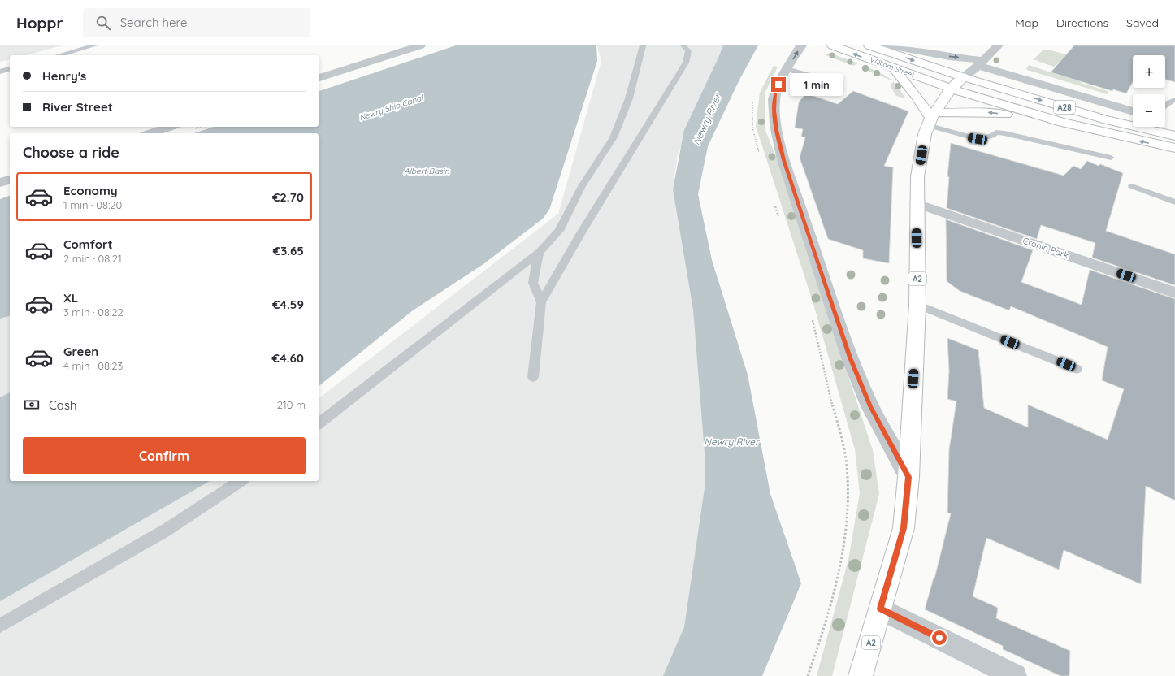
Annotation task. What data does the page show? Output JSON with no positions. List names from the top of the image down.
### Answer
{
  "streets": {
    "main road": ["William Street", "A28", "A2"],
    "street": ["Cronin Park"]
  },
  "crossings": [
    ["William Street", "A28"],
    ["William Street", "A2"],
    ["A28", "A2"],
    ["Cronin Park", "A2"]
  ],
  "water": ["Newry Ship Canal", "Newry River", "Albert Basin"],
  "page": {
    "header": "Hoppr",
    "search": "Search here",
    "nav": ["Map", "Directions", "Saved"],
    "map_buttons": ["+", "−"],
    "banner": ["Henry's", "River Street"],
    "bubble": "1 min",
    "heading": "Choose a ride",
    "list": [
      {
        "name": "Economy",
        "note": "1 min · 08:20",
        "value": "€2.70"
      },
      {
        "name": "Comfort",
        "note": "2 min · 08:21",
        "value": "€3.65"
      },
      {
        "name": "XL",
        "note": "3 min · 08:22",
        "value": "€4.59"
      },
      {
        "name": "Green",
        "note": "4 min · 08:23",
        "value": "€4.60"
      }
    ],
    "pay": ["Cash", "210 m"],
    "buttons": "Confirm"
  }
}
